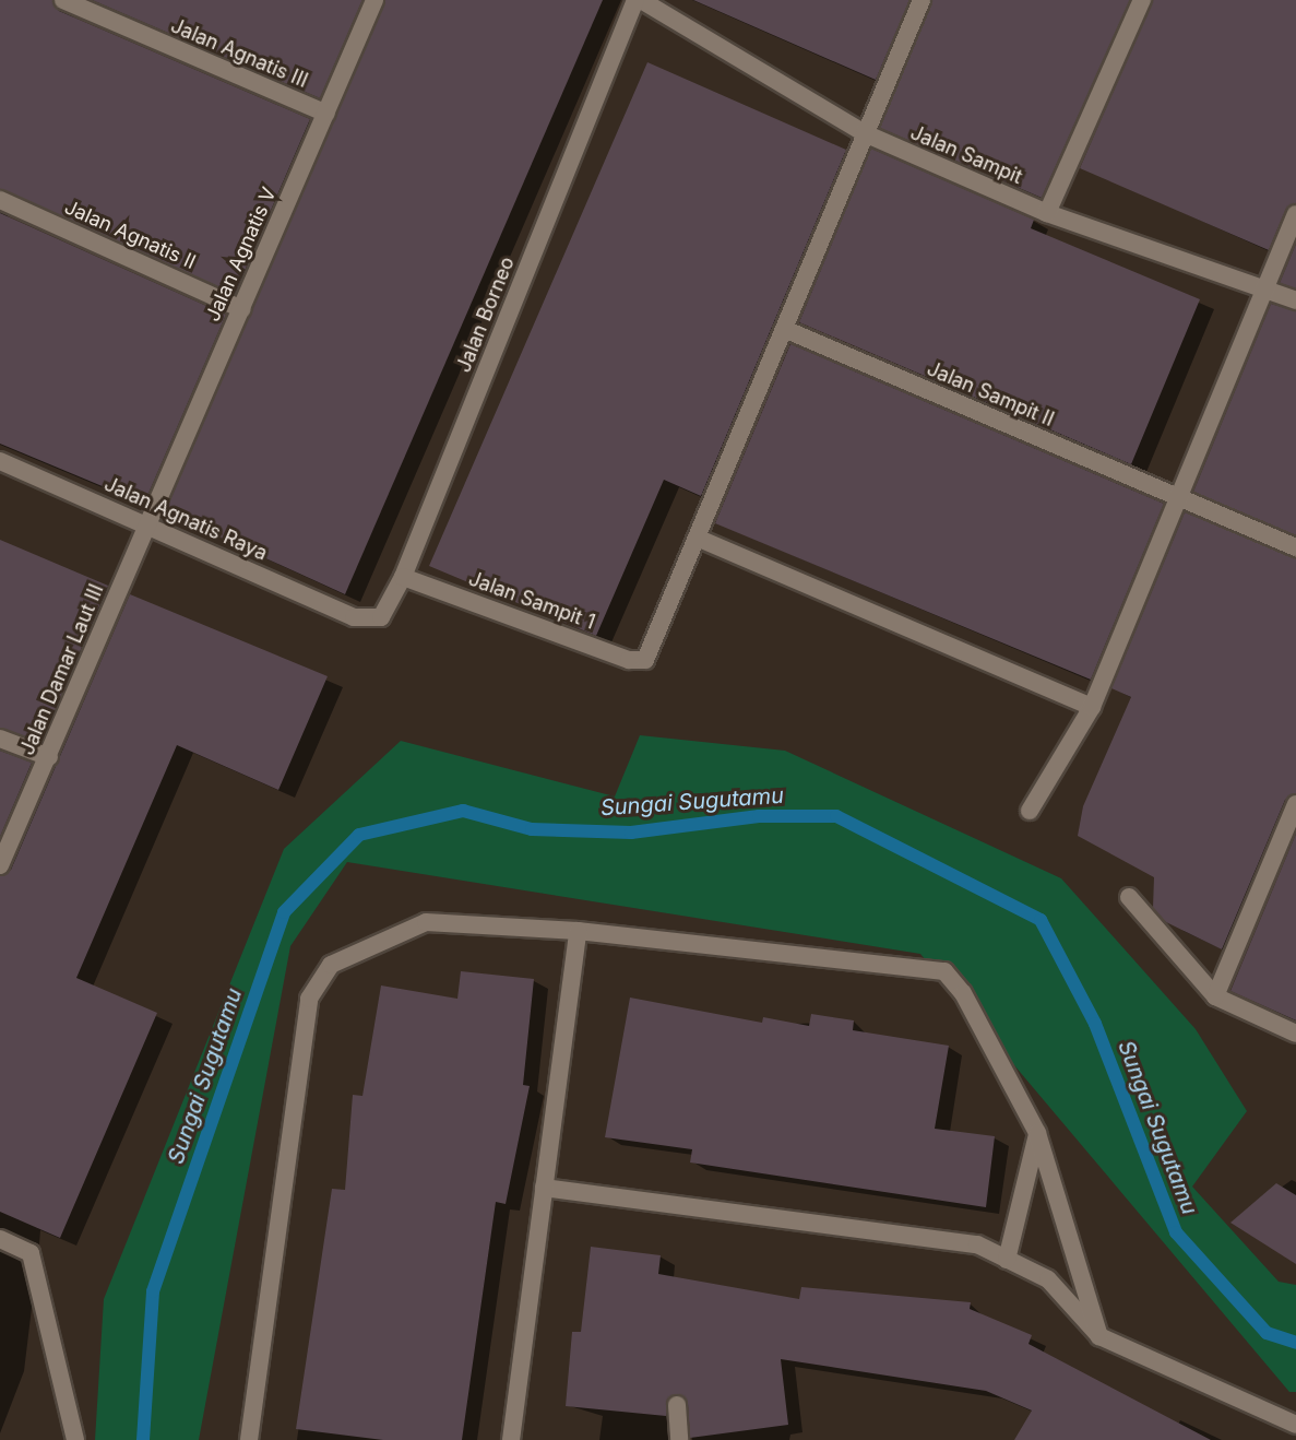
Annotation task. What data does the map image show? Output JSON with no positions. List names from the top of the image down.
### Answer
{
  "streets": {
    "street": [
      "Jalan Agnatis III",
      "Jalan Sampit",
      "Jalan Agnatis II",
      "Jalan Agnatis V",
      "Jalan Borneo",
      "Jalan Sampit II",
      "Jalan Agnatis Raya",
      "Jalan Sampit 1",
      "Jalan Damar Laut III"
    ]
  },
  "crossings": [
    ["Jalan Agnatis III", "Jalan Agnatis V"],
    ["Jalan Agnatis II", "Jalan Agnatis V"],
    ["Jalan Agnatis V", "Jalan Agnatis Raya"],
    ["Jalan Agnatis V", "Jalan Damar Laut III"],
    ["Jalan Borneo", "Jalan Agnatis Raya"],
    ["Jalan Borneo", "Jalan Sampit 1"],
    ["Jalan Agnatis Raya", "Jalan Damar Laut III"]
  ],
  "water": ["Sungai Sugutamu"]
}
